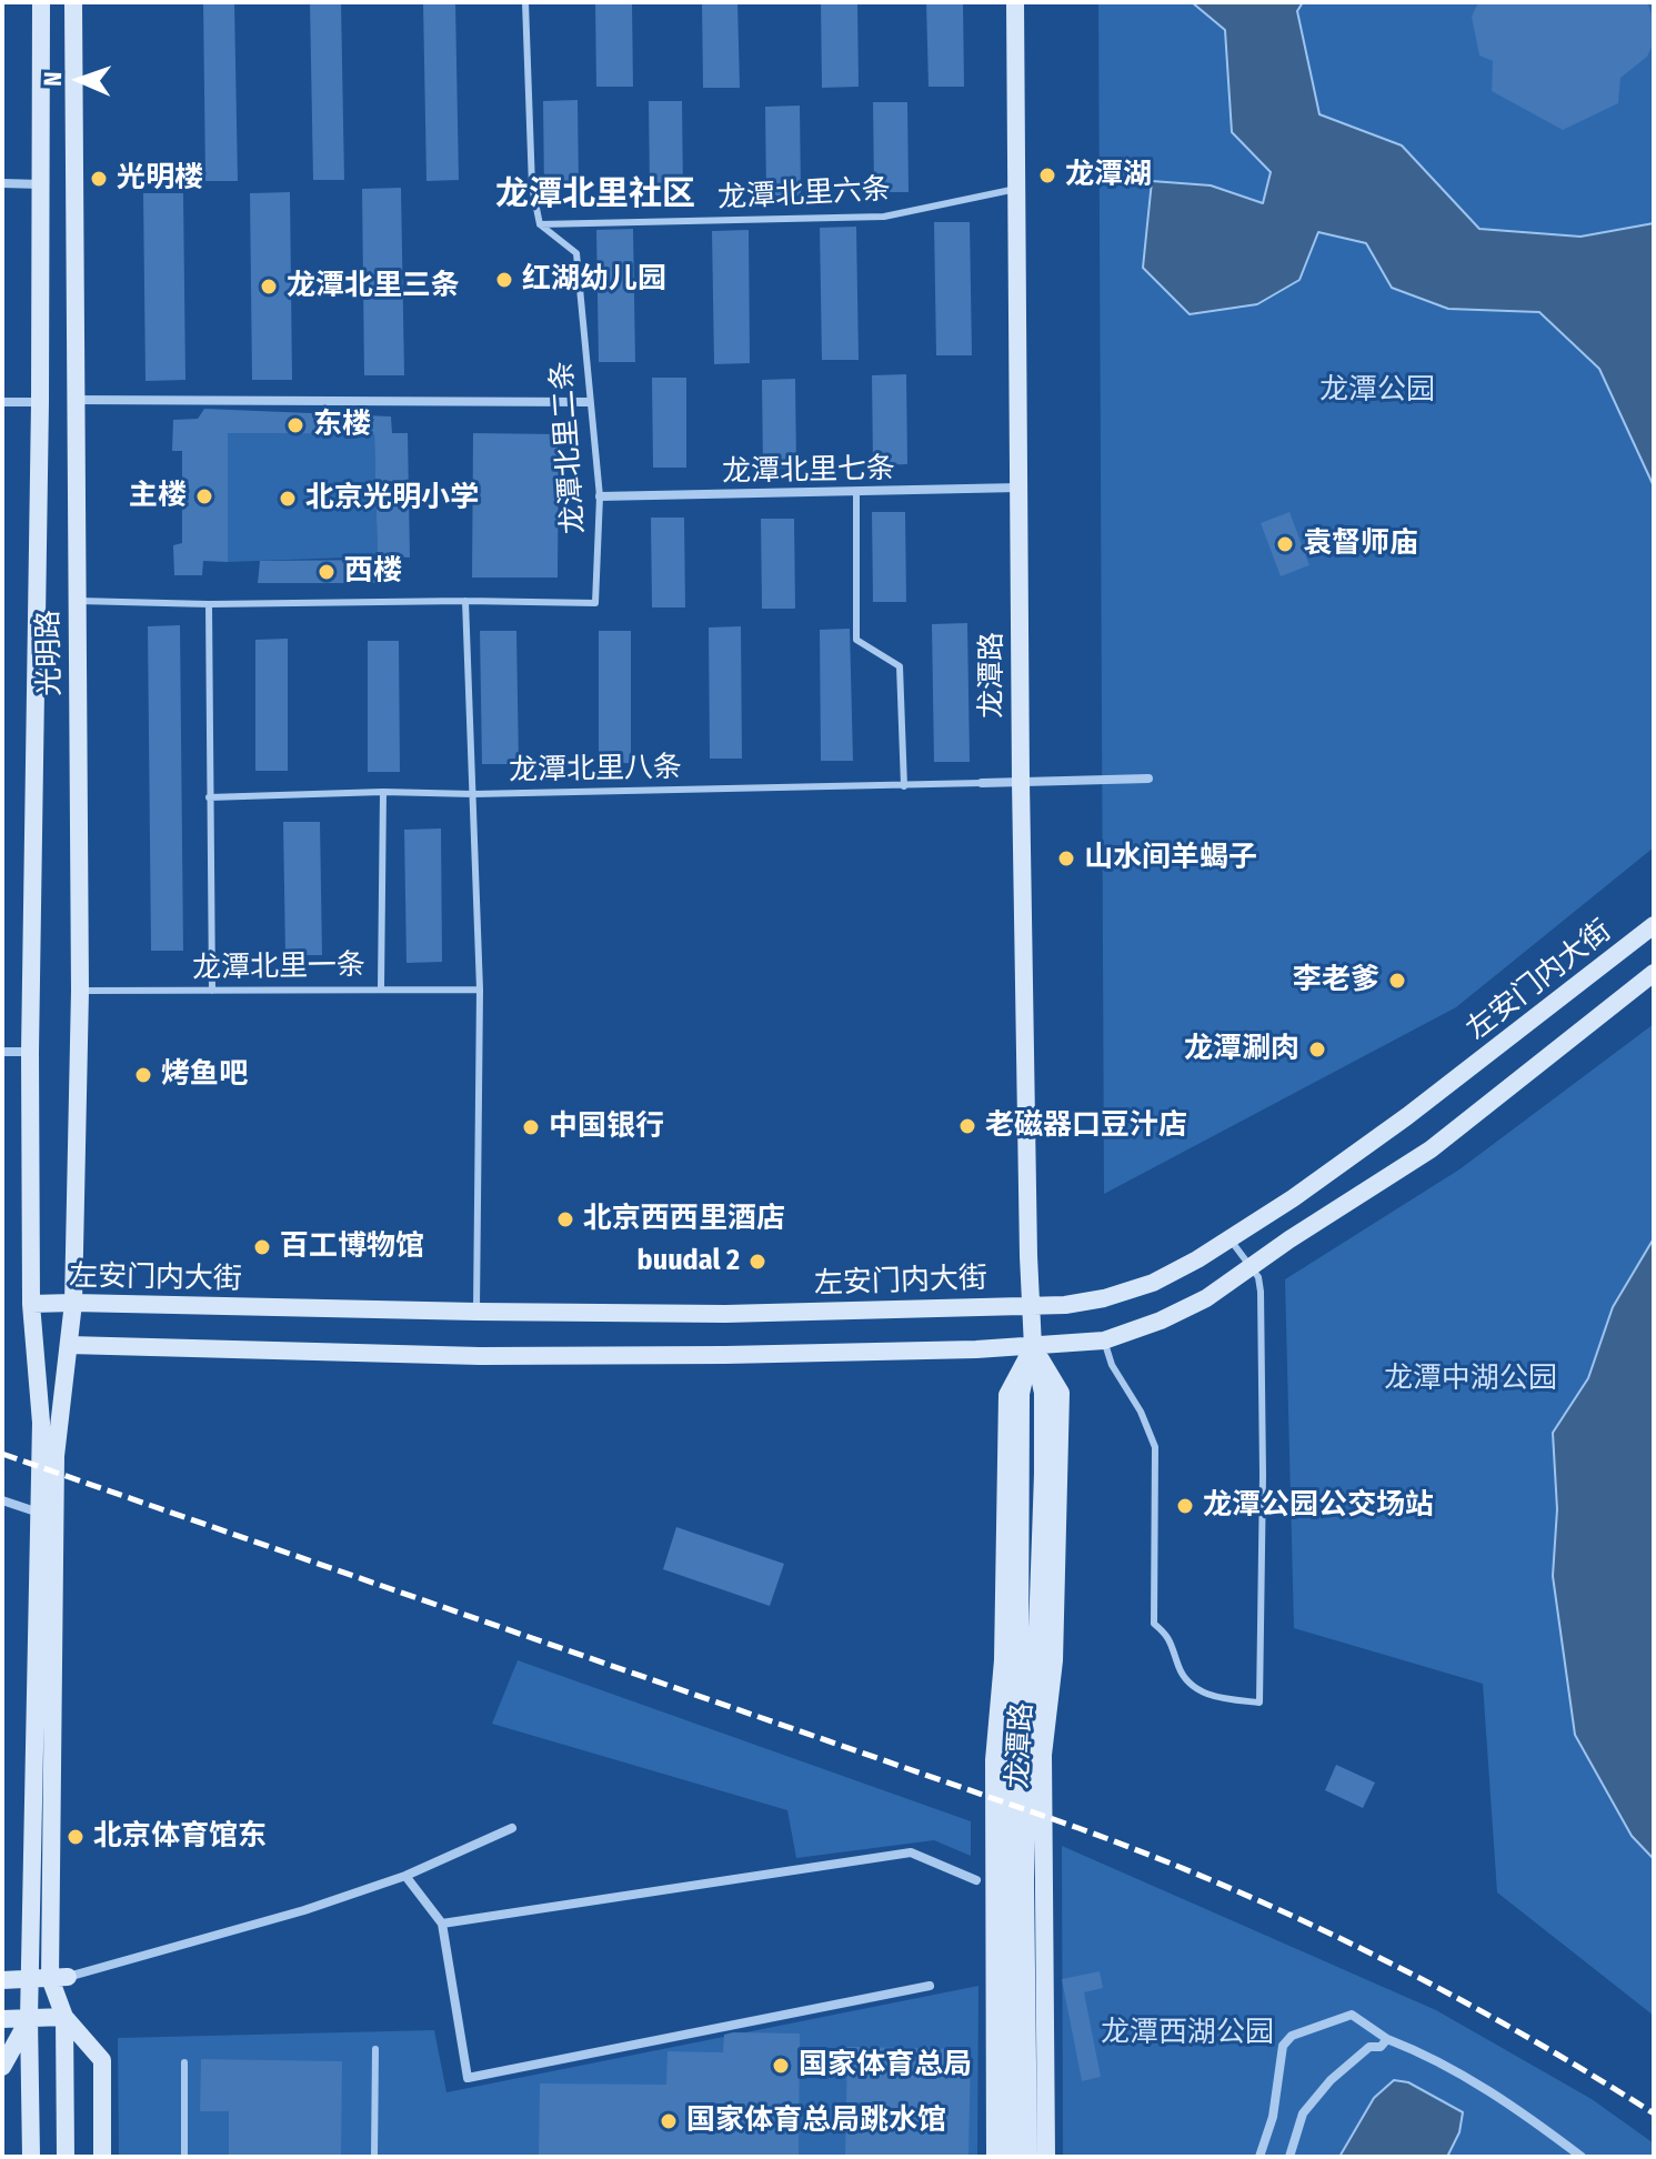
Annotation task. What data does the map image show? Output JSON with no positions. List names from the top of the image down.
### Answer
{
  "streets": {
    "street": [
      "龙潭北里七条",
      "光明路",
      "龙潭路",
      "左安门内大街"
    ],
    "lane": [
      "龙潭北里六条",
      "龙潭北里二条",
      "龙潭北里八条",
      "龙潭北里一条"
    ]
  },
  "crossings": [
    ["龙潭北里六条", "龙潭北里二条"],
    ["龙潭北里六条", "龙潭路"],
    ["龙潭北里二条", "龙潭北里七条"],
    ["龙潭北里二条", "光明路"],
    ["龙潭北里七条", "龙潭路"],
    ["光明路", "龙潭北里一条"],
    ["光明路", "左安门内大街"],
    ["龙潭路", "左安门内大街"]
  ],
  "districts": ["龙潭北里社区"],
  "parks": ["龙潭公园", "龙潭中湖公园", "龙潭西湖公园"],
  "places": [
    "龙潭湖",
    "光明楼",
    "红湖幼儿园",
    "龙潭北里三条",
    "东楼",
    "主楼",
    "北京光明小学",
    "袁督师庙",
    "西楼",
    "山水间羊蝎子",
    "李老爹",
    "龙潭涮肉",
    "烤鱼吧",
    "老磁器口豆汁店",
    "中国银行",
    "北京西西里酒店",
    "百工博物馆",
    "buudal 2",
    "龙潭公园公交场站",
    "北京体育馆东",
    "国家体育总局",
    "国家体育总局跳水馆"
  ],
  "north": "left"
}
